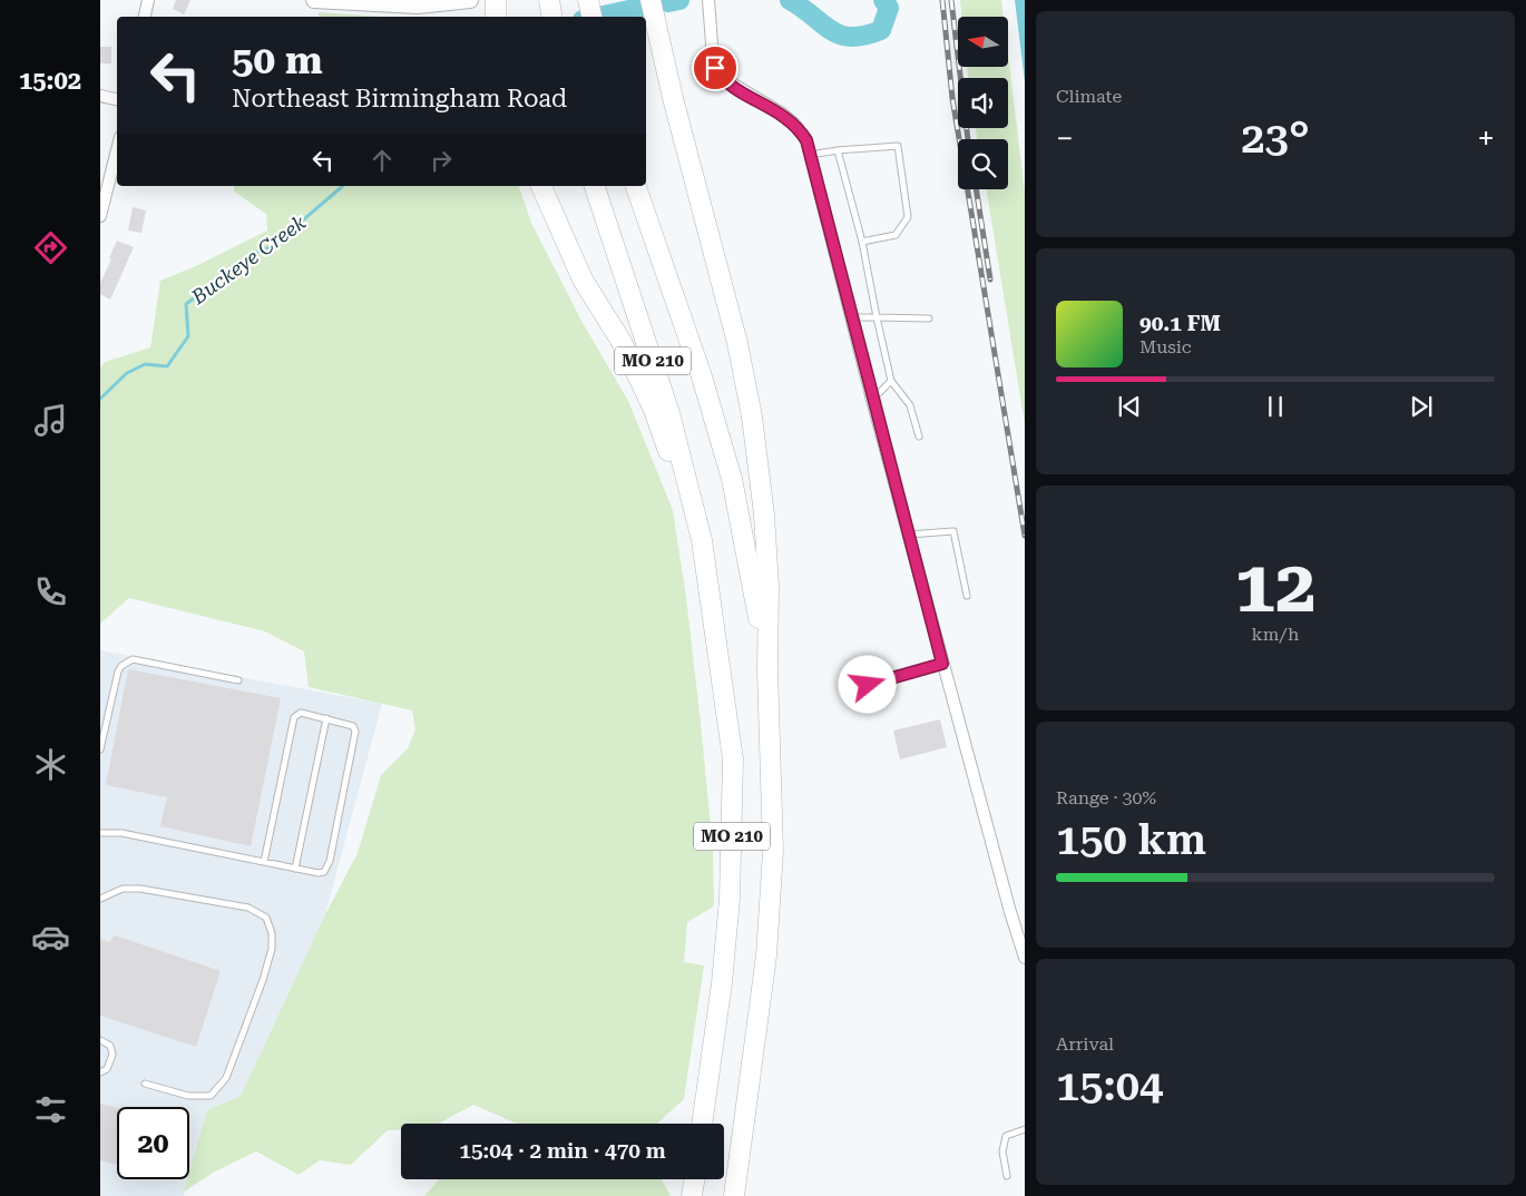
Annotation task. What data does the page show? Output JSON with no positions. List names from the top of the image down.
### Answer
{
  "streets": {
    "highway": ["MO 210"]
  },
  "water": ["Buckeye Creek"],
  "north": "left",
  "page": {
    "tabs": "15:02",
    "tile": [
      "Climate",
      ["12", "km/h"],
      ["Range · 30%", "150 km"],
      ["Arrival", "15:04"]
    ],
    "turn": ["50 m", "Northeast Birmingham Road"],
    "heat": ["−", "23°", "+"],
    "song": ["90.1 FM", "Music"],
    "limit": "20",
    "trip": "15:04 · 2 min · 470 m"
  }
}
